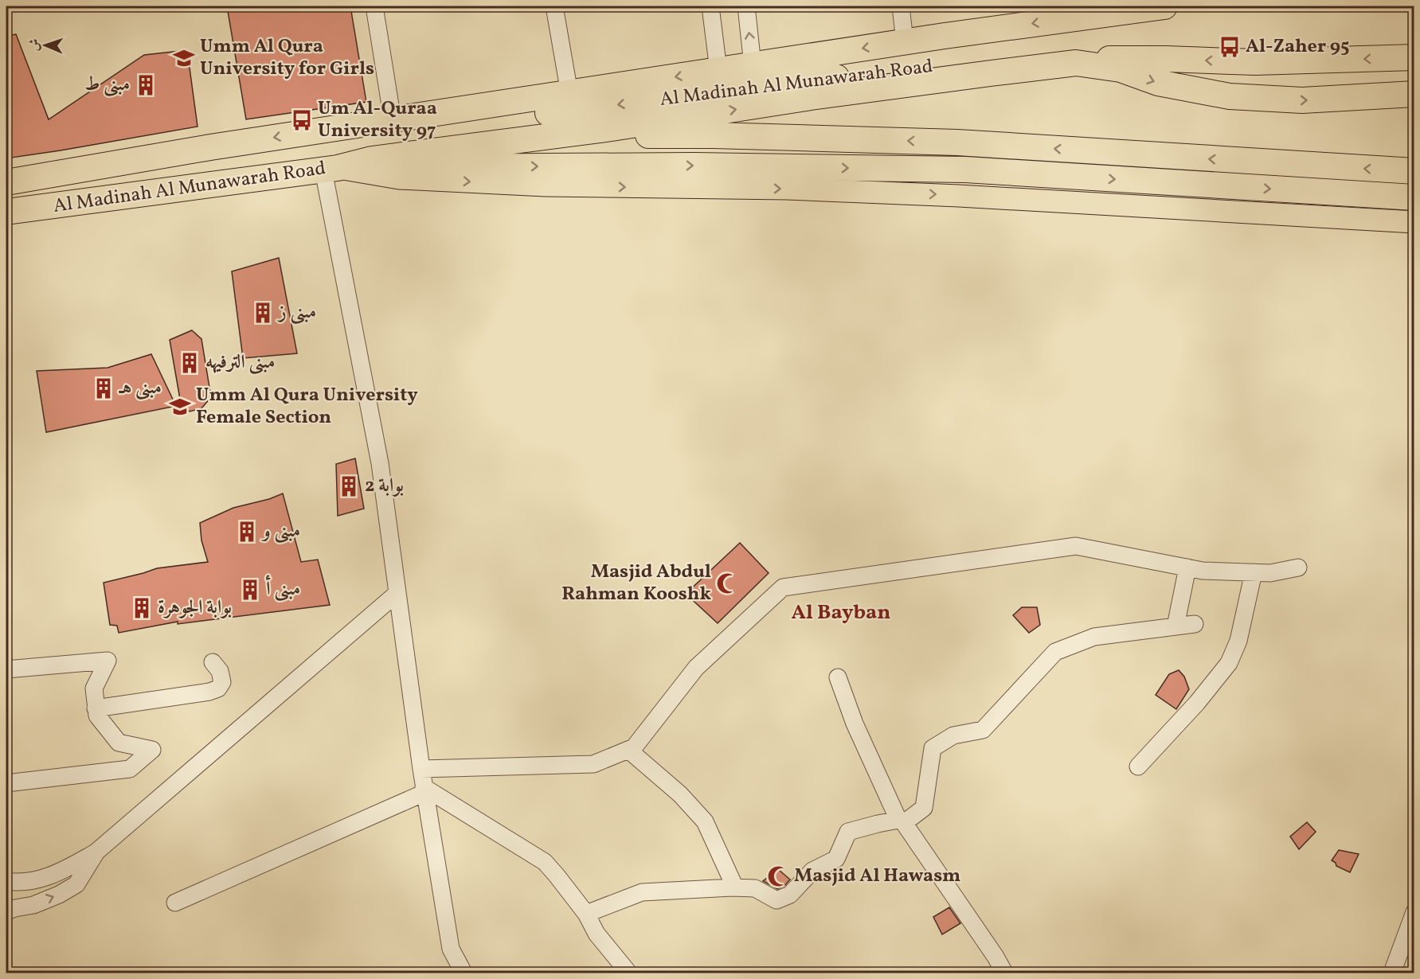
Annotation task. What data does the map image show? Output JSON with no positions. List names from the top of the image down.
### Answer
{
  "streets": {
    "highway": ["Al Madinah Al Munawarah Road"]
  },
  "districts": ["Al Bayban"],
  "places": {
    "bus stop": ["Al-Zaher 95", "Um Al-Quraa University 97"],
    "school or university": ["Umm Al Qura University for Girls", "Umm Al Qura University Female Section"],
    "building": [
      "مبنى ط",
      "مبنى ز",
      "مبنى الترفيهه",
      "مبنى هـ",
      "بوابة 2",
      "مبنى و",
      "مبنى أ",
      "بوابة الجوهرة"
    ],
    "mosque": ["Masjid Abdul Rahman Kooshk", "Masjid Al Hawasm"]
  },
  "north": "left"
}
